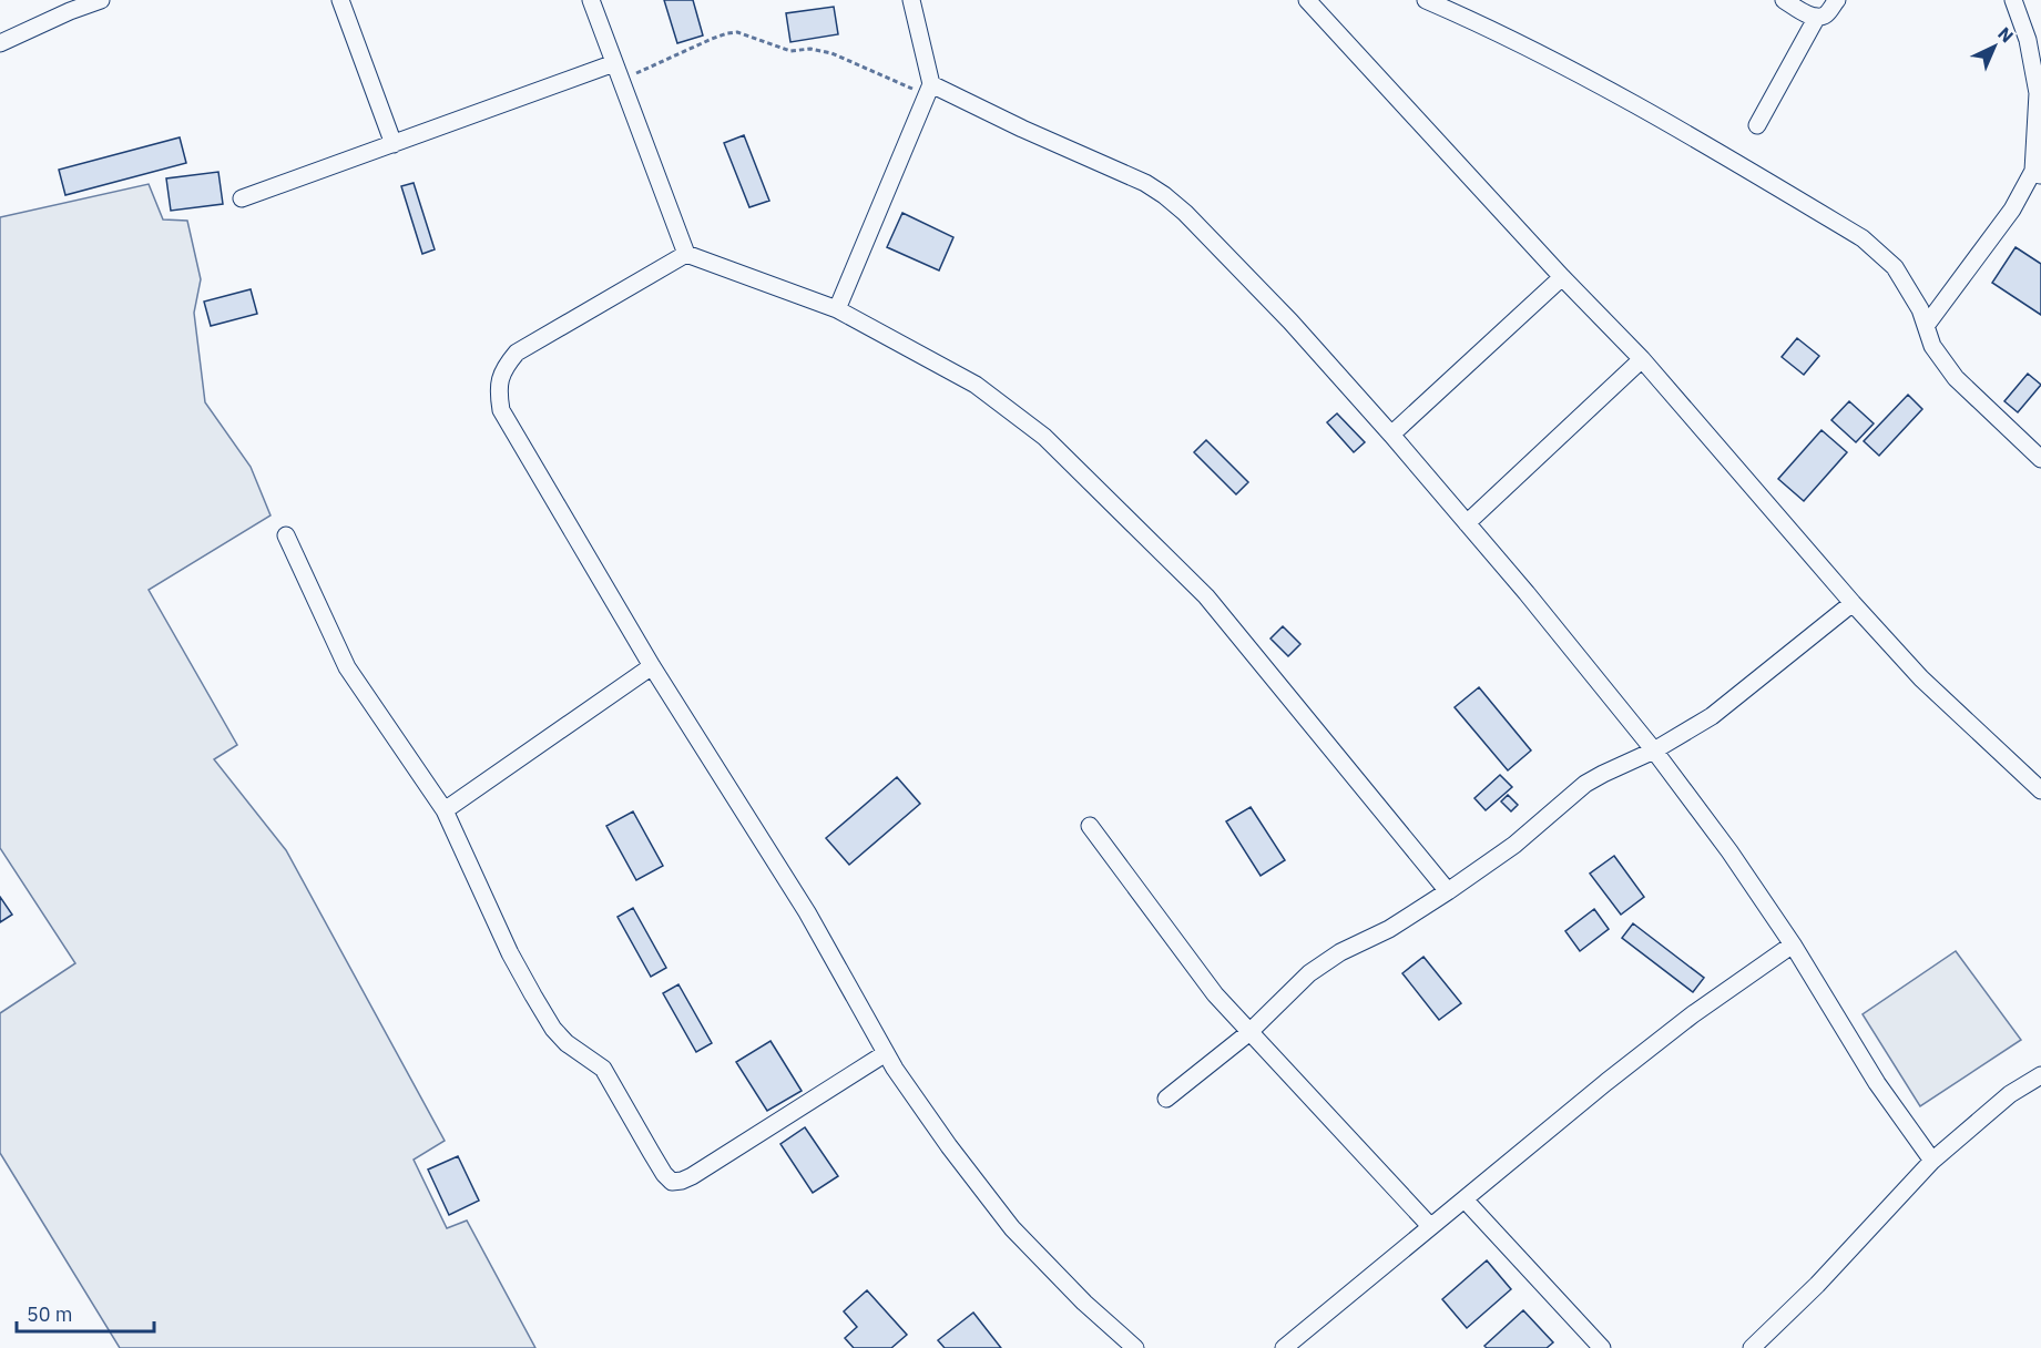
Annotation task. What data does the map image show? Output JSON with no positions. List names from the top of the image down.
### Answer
{
  "scale_bar": "50 m",
  "north": "top right"
}
